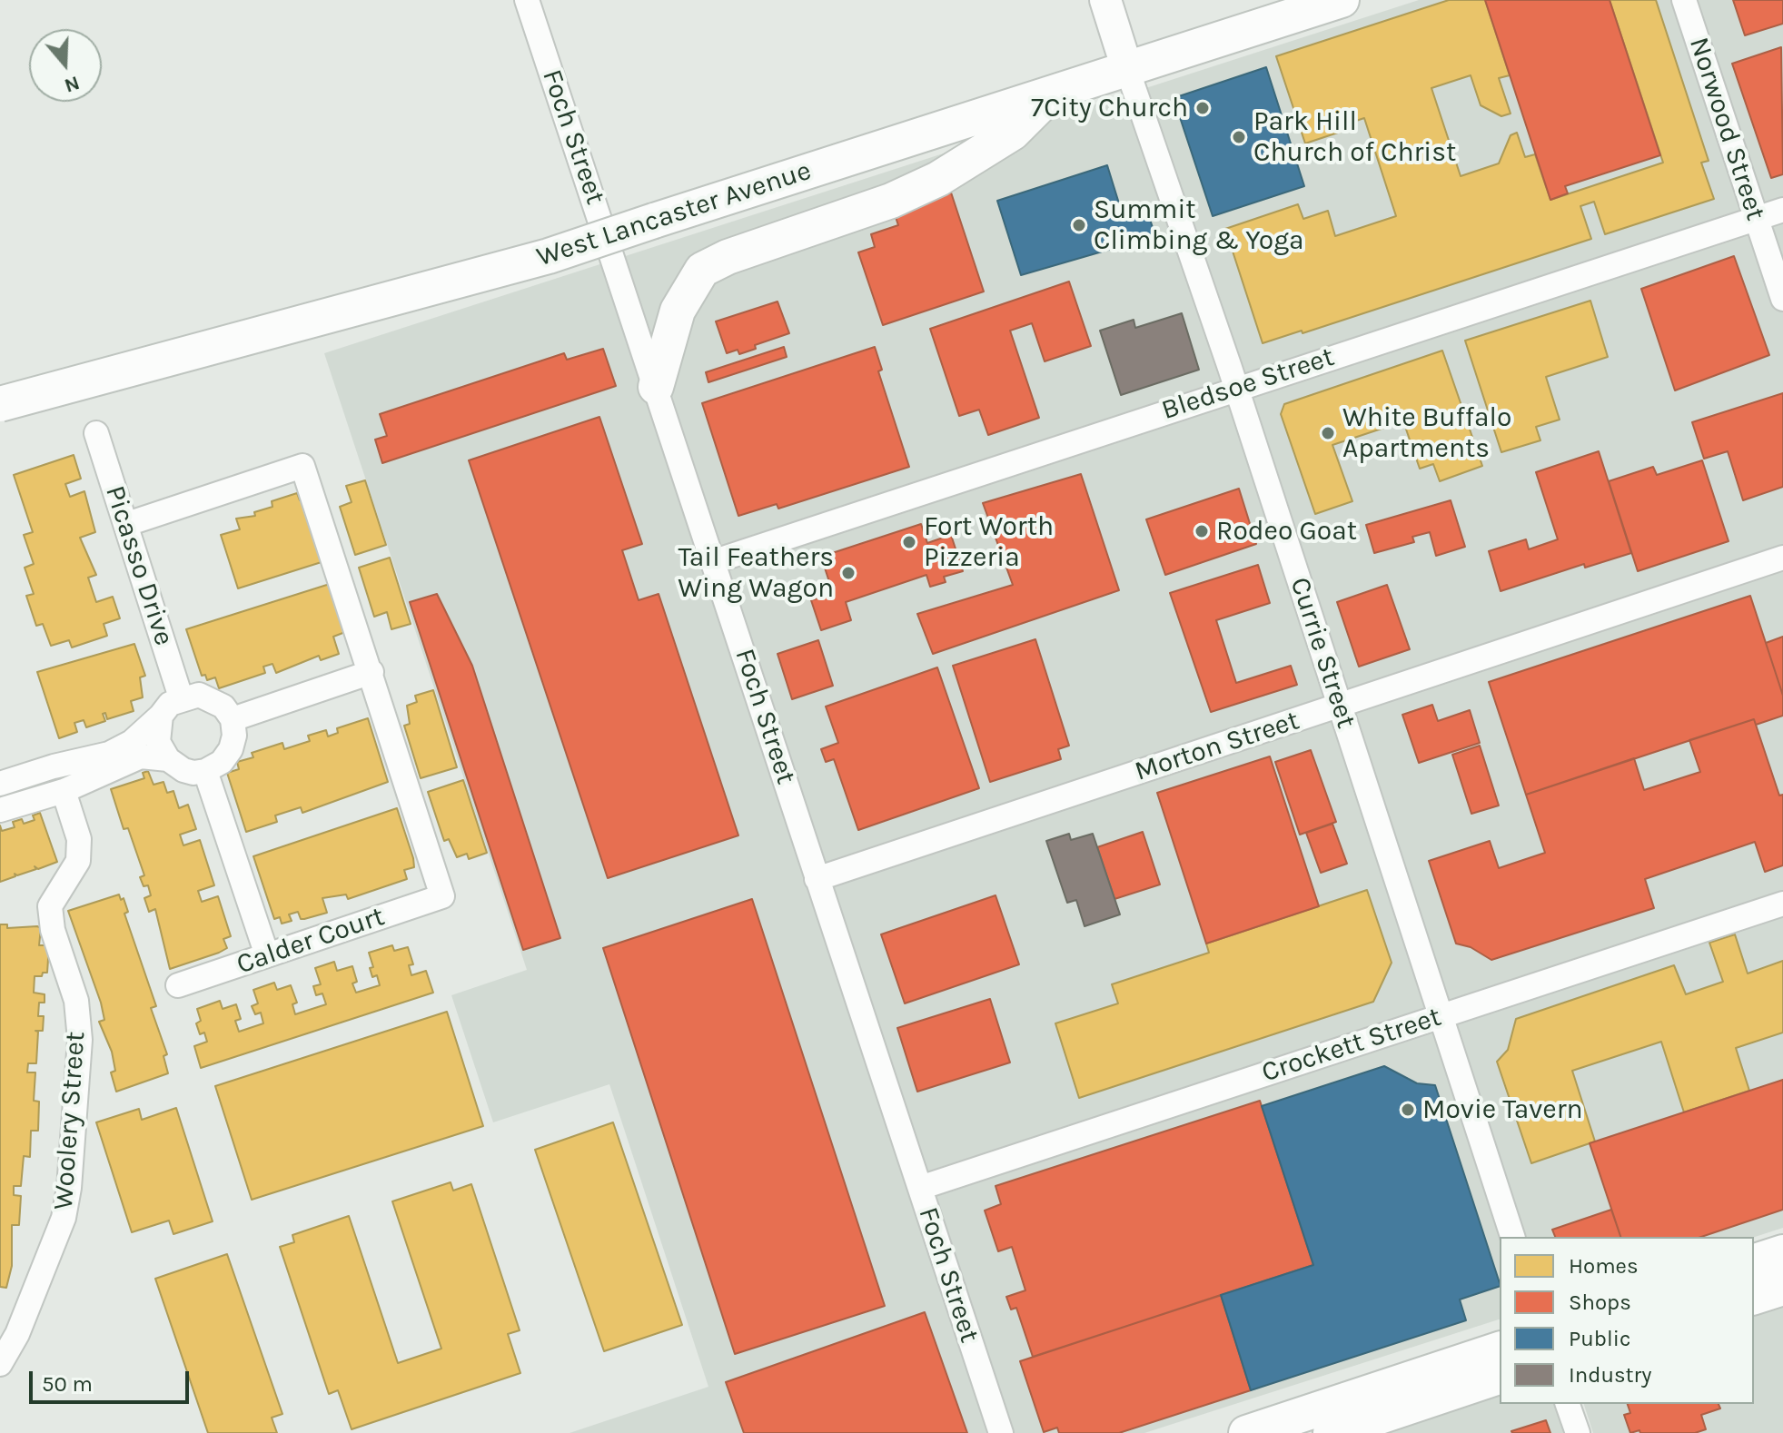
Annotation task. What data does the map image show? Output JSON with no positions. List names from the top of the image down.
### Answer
{
  "streets": {
    "main road": ["West Lancaster Avenue"],
    "street": [
      "Norwood Street",
      "Foch Street",
      "Bledsoe Street",
      "Picasso Drive",
      "Currie Street",
      "Morton Street",
      "Calder Court",
      "Crockett Street",
      "Woolery Street"
    ]
  },
  "crossings": [
    ["Norwood Street", "Bledsoe Street"],
    ["Foch Street", "Bledsoe Street"],
    ["Foch Street", "Morton Street"],
    ["Foch Street", "Crockett Street"],
    ["West Lancaster Avenue", "Currie Street"],
    ["Bledsoe Street", "Currie Street"],
    ["Currie Street", "Morton Street"],
    ["Currie Street", "Crockett Street"]
  ],
  "places": [
    "7City Church",
    "Park Hill Church of Christ",
    "Summit Climbing & Yoga",
    "White Buffalo Apartments",
    "Rodeo Goat",
    "Fort Worth Pizzeria",
    "Tail Feathers Wing Wagon",
    "Movie Tavern"
  ],
  "legend": [
    "Homes",
    "Shops",
    "Public",
    "Industry"
  ],
  "scale_bar": "50 m",
  "north": "bottom"
}
